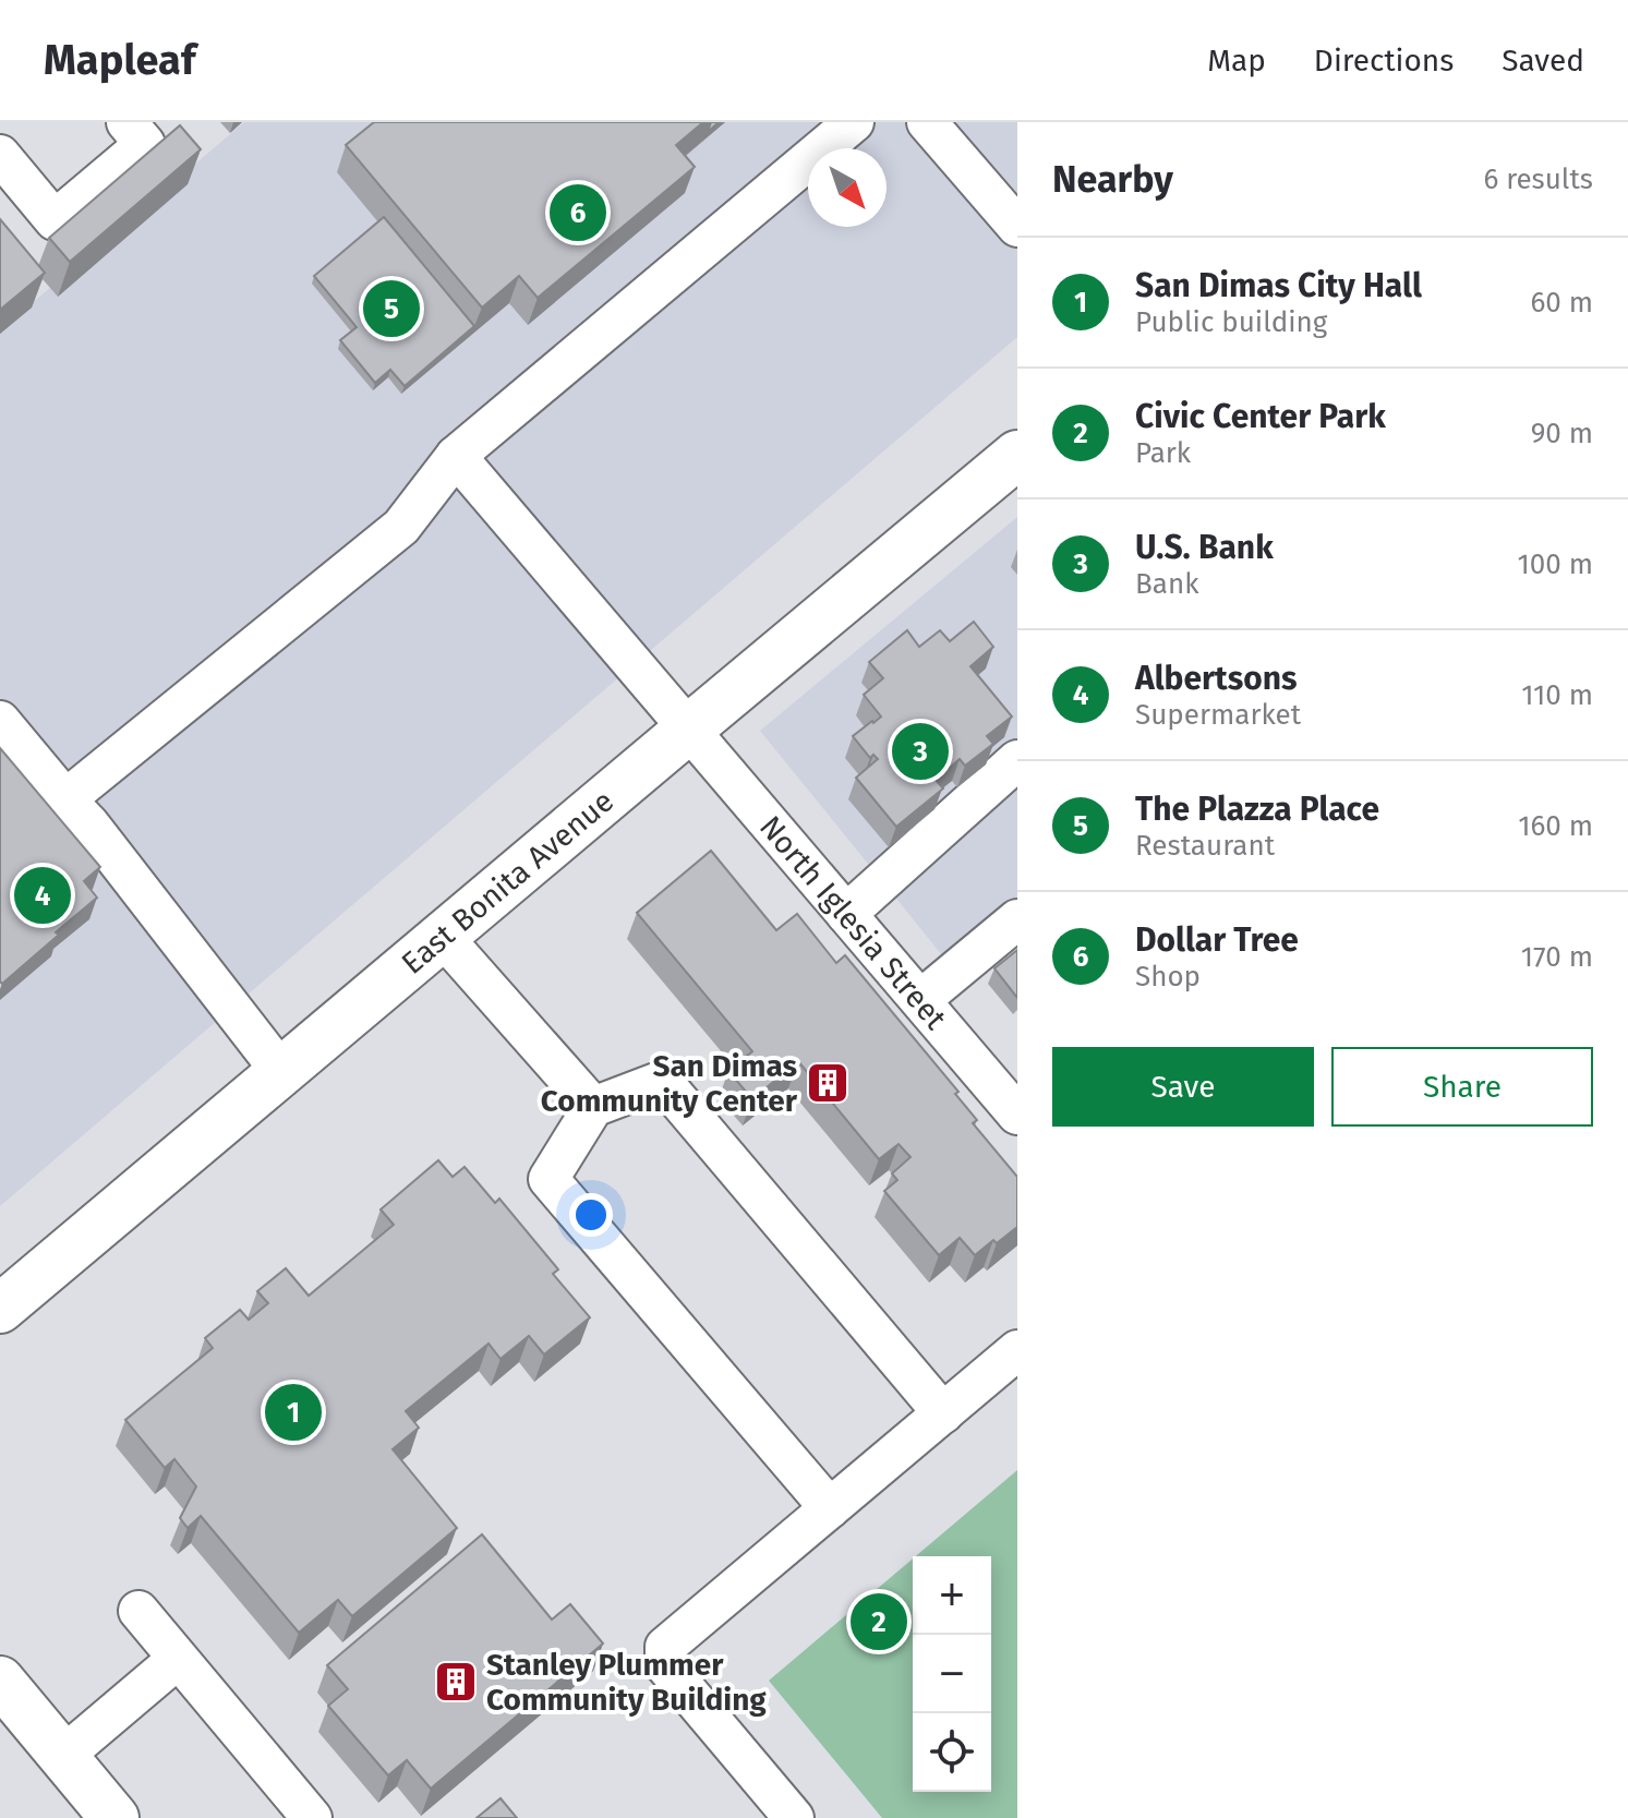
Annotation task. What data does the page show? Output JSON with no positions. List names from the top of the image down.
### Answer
{
  "streets": {
    "main road": ["East Bonita Avenue"],
    "street": ["North Iglesia Street"]
  },
  "crossings": [
    ["East Bonita Avenue", "North Iglesia Street"]
  ],
  "places": {
    "building": ["San Dimas Community Center", "Stanley Plummer Community Building"]
  },
  "north": "bottom right",
  "page": {
    "header": "Mapleaf",
    "nav": ["Map", "Directions", "Saved"],
    "heading": ["Nearby", "6 results"],
    "pins": [
      "6",
      "5",
      "3",
      "4",
      "1",
      "2"
    ],
    "list": [
      {
        "mark": "1",
        "name": "San Dimas City Hall",
        "note": "Public building",
        "value": "60 m"
      },
      {
        "mark": "2",
        "name": "Civic Center Park",
        "note": "Park",
        "value": "90 m"
      },
      {
        "mark": "3",
        "name": "U.S. Bank",
        "note": "Bank",
        "value": "100 m"
      },
      {
        "mark": "4",
        "name": "Albertsons",
        "note": "Supermarket",
        "value": "110 m"
      },
      {
        "mark": "5",
        "name": "The Plazza Place",
        "note": "Restaurant",
        "value": "160 m"
      },
      {
        "mark": "6",
        "name": "Dollar Tree",
        "note": "Shop",
        "value": "170 m"
      }
    ],
    "buttons": ["Save", "Share"],
    "map_buttons": ["+", "−"]
  }
}
